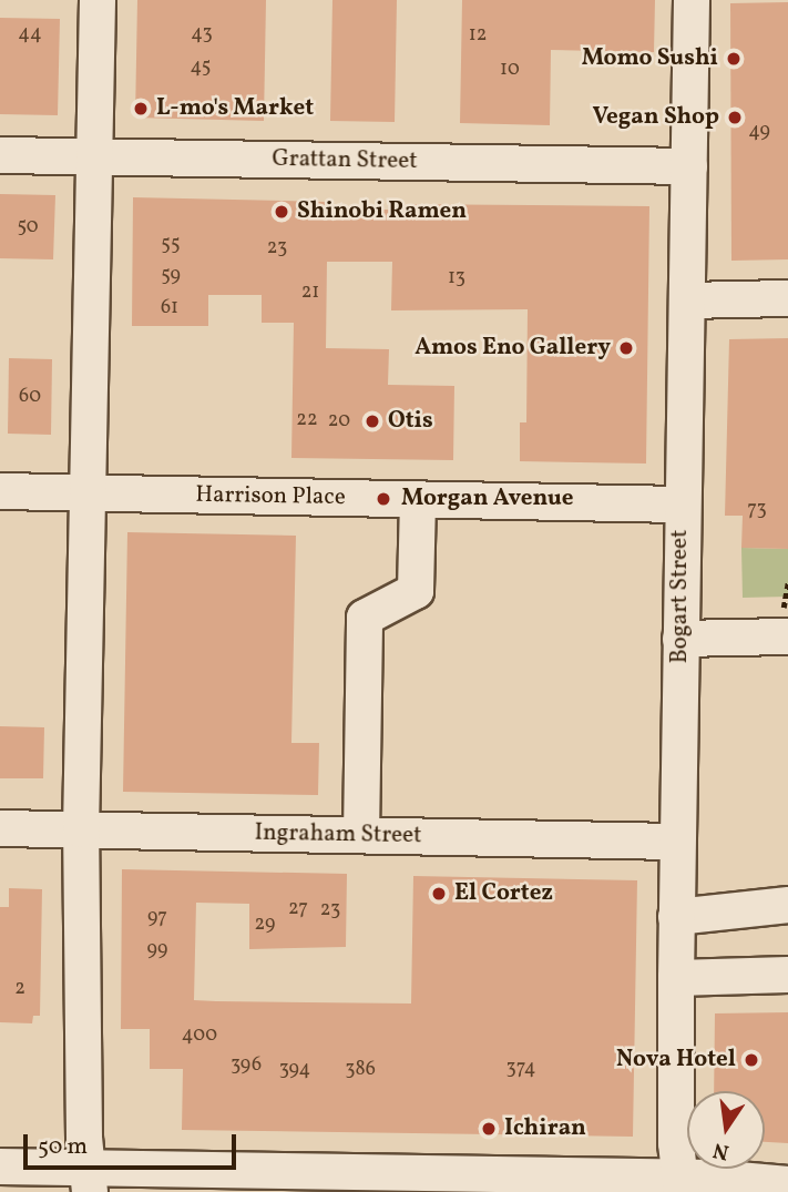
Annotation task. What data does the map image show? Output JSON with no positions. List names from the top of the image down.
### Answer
{
  "streets": {
    "street": [
      "Grattan Street",
      "Harrison Place",
      "Bogart Street",
      "Ingraham Street"
    ]
  },
  "crossings": [
    ["Grattan Street", "Bogart Street"],
    ["Harrison Place", "Bogart Street"],
    ["Bogart Street", "Ingraham Street"]
  ],
  "places": [
    "Momo Sushi",
    "L-mo's Market",
    "Vegan Shop",
    "Shinobi Ramen",
    "Amos Eno Gallery",
    "Otis",
    "Morgan Avenue",
    "El Cortez",
    "Nova Hotel",
    "Ichiran"
  ],
  "house_numbers": [
    "44",
    "43",
    "12",
    "45",
    "10",
    "49",
    "50",
    "55",
    "23",
    "59",
    "13",
    "21",
    "61",
    "60",
    "22",
    "20",
    "73",
    "27",
    "23",
    "97",
    "29",
    "99",
    "2",
    "400",
    "396",
    "374",
    "394",
    "386"
  ],
  "scale_bar": "50 m",
  "north": "bottom"
}
